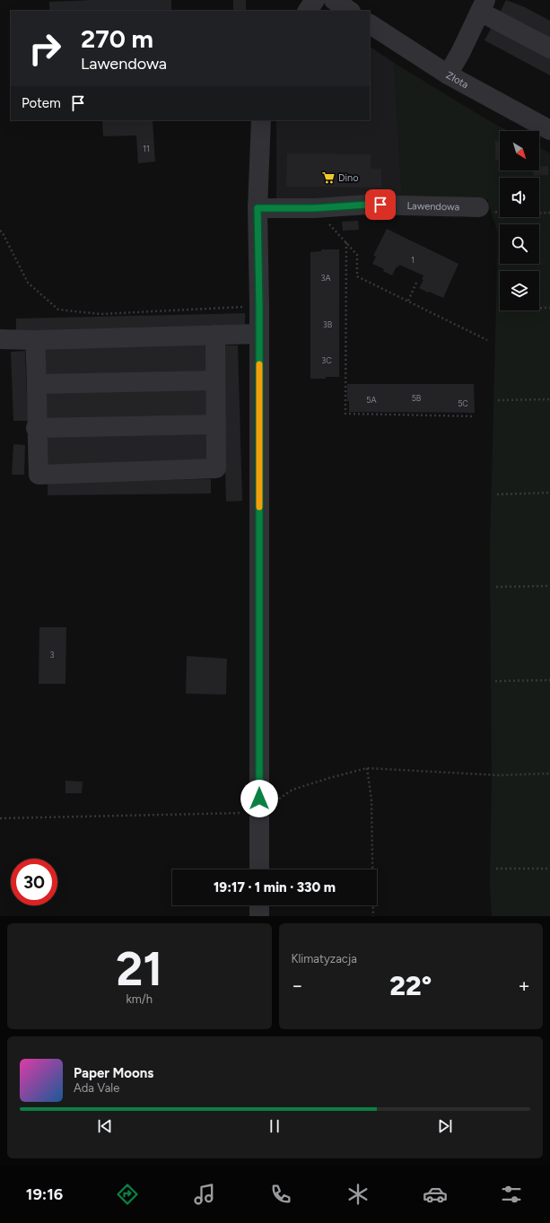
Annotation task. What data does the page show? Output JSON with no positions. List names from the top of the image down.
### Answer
{
  "streets": {
    "street": ["Złota", "Lawendowa"]
  },
  "places": {
    "supermarket": ["Dino"]
  },
  "house_numbers": [
    "11",
    "1",
    "3A",
    "3B",
    "3C",
    "5B",
    "5A",
    "5C",
    "3"
  ],
  "north": "bottom right",
  "page": {
    "turn": ["270 m", "Lawendowa"],
    "then": "Potem",
    "limit": "30",
    "trip": "19:17 · 1 min · 330 m",
    "tile": [
      ["21", "km/h"],
      "Klimatyzacja"
    ],
    "heat": ["−", "22°", "+"],
    "song": ["Paper Moons", "Ada Vale"],
    "tabs": "19:16"
  }
}
